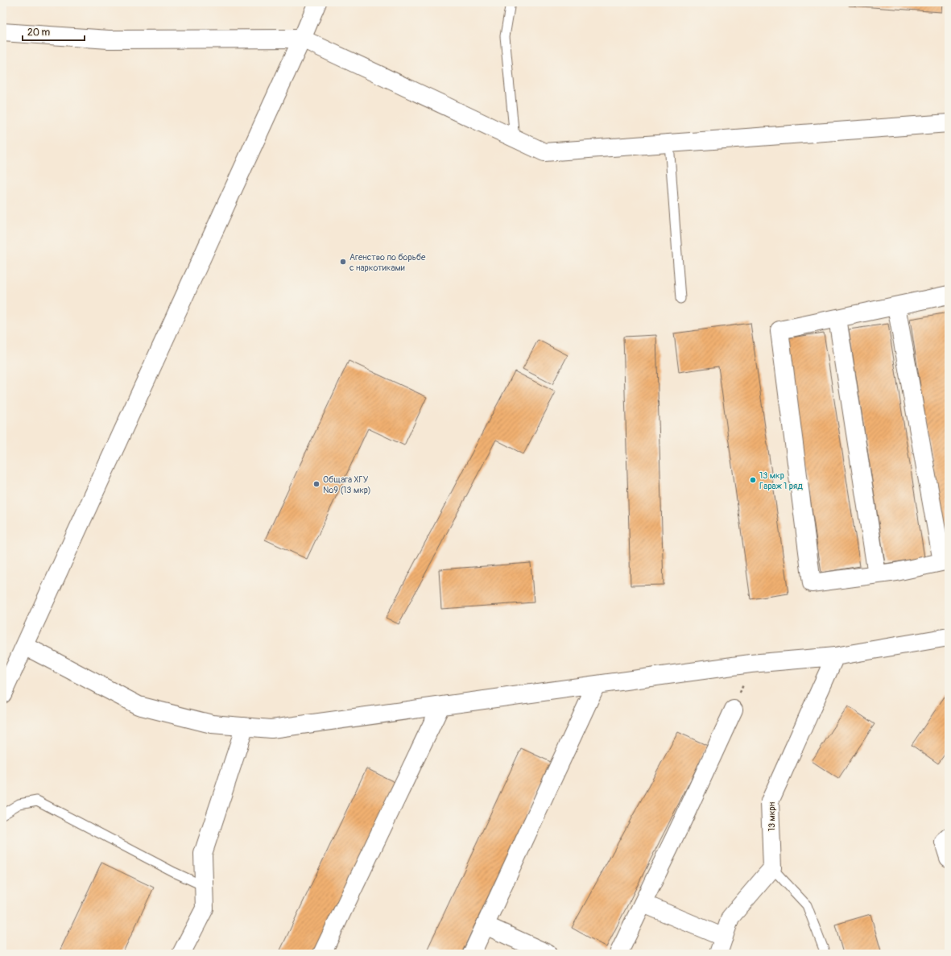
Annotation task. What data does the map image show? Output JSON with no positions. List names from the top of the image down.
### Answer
{
  "streets": {
    "main road": ["13 мкрн"]
  },
  "places": ["Агенство по борьбе с наркотиками", "13 мкр Гараж 1 ряд", "Общага ХГУ №9 (13 мкр)"],
  "scale_bar": "20 m"
}
